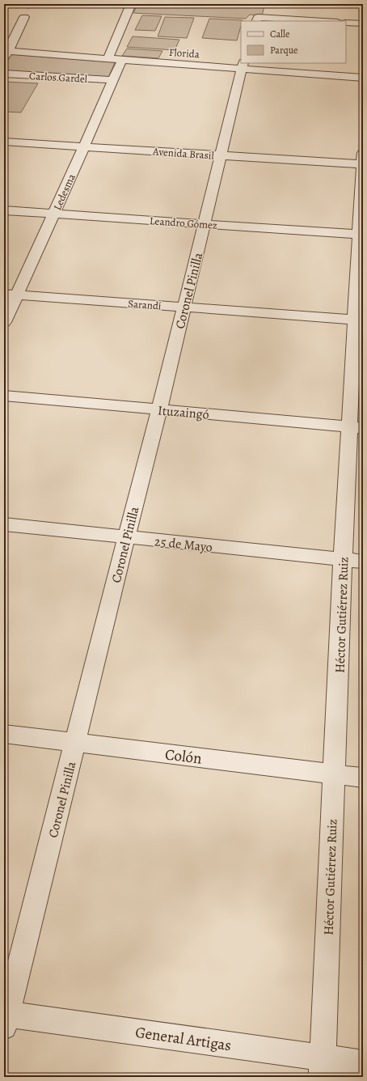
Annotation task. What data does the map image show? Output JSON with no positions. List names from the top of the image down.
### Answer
{
  "streets": {
    "street": [
      "Florida",
      "Carlos Gardel",
      "Avenida Brasil",
      "Ledesma",
      "Leandro Gómez",
      "Coronel Pinilla",
      "Sarandí",
      "Ituzaingó",
      "25 de Mayo",
      "Héctor Gutiérrez Ruiz",
      "Colón",
      "General Artigas"
    ]
  },
  "crossings": [
    ["Florida", "Ledesma"],
    ["Florida", "Coronel Pinilla"],
    ["Carlos Gardel", "Ledesma"],
    ["Avenida Brasil", "Ledesma"],
    ["Avenida Brasil", "Coronel Pinilla"],
    ["Avenida Brasil", "Héctor Gutiérrez Ruiz"],
    ["Ledesma", "Leandro Gómez"],
    ["Ledesma", "Sarandí"],
    ["Leandro Gómez", "Coronel Pinilla"],
    ["Leandro Gómez", "Héctor Gutiérrez Ruiz"],
    ["Coronel Pinilla", "Sarandí"],
    ["Coronel Pinilla", "Ituzaingó"],
    ["Coronel Pinilla", "25 de Mayo"],
    ["Coronel Pinilla", "Colón"],
    ["Coronel Pinilla", "General Artigas"],
    ["Sarandí", "Héctor Gutiérrez Ruiz"],
    ["Ituzaingó", "Héctor Gutiérrez Ruiz"],
    ["25 de Mayo", "Héctor Gutiérrez Ruiz"],
    ["Héctor Gutiérrez Ruiz", "Colón"],
    ["Héctor Gutiérrez Ruiz", "General Artigas"]
  ],
  "legend": ["Calle", "Parque"]
}
